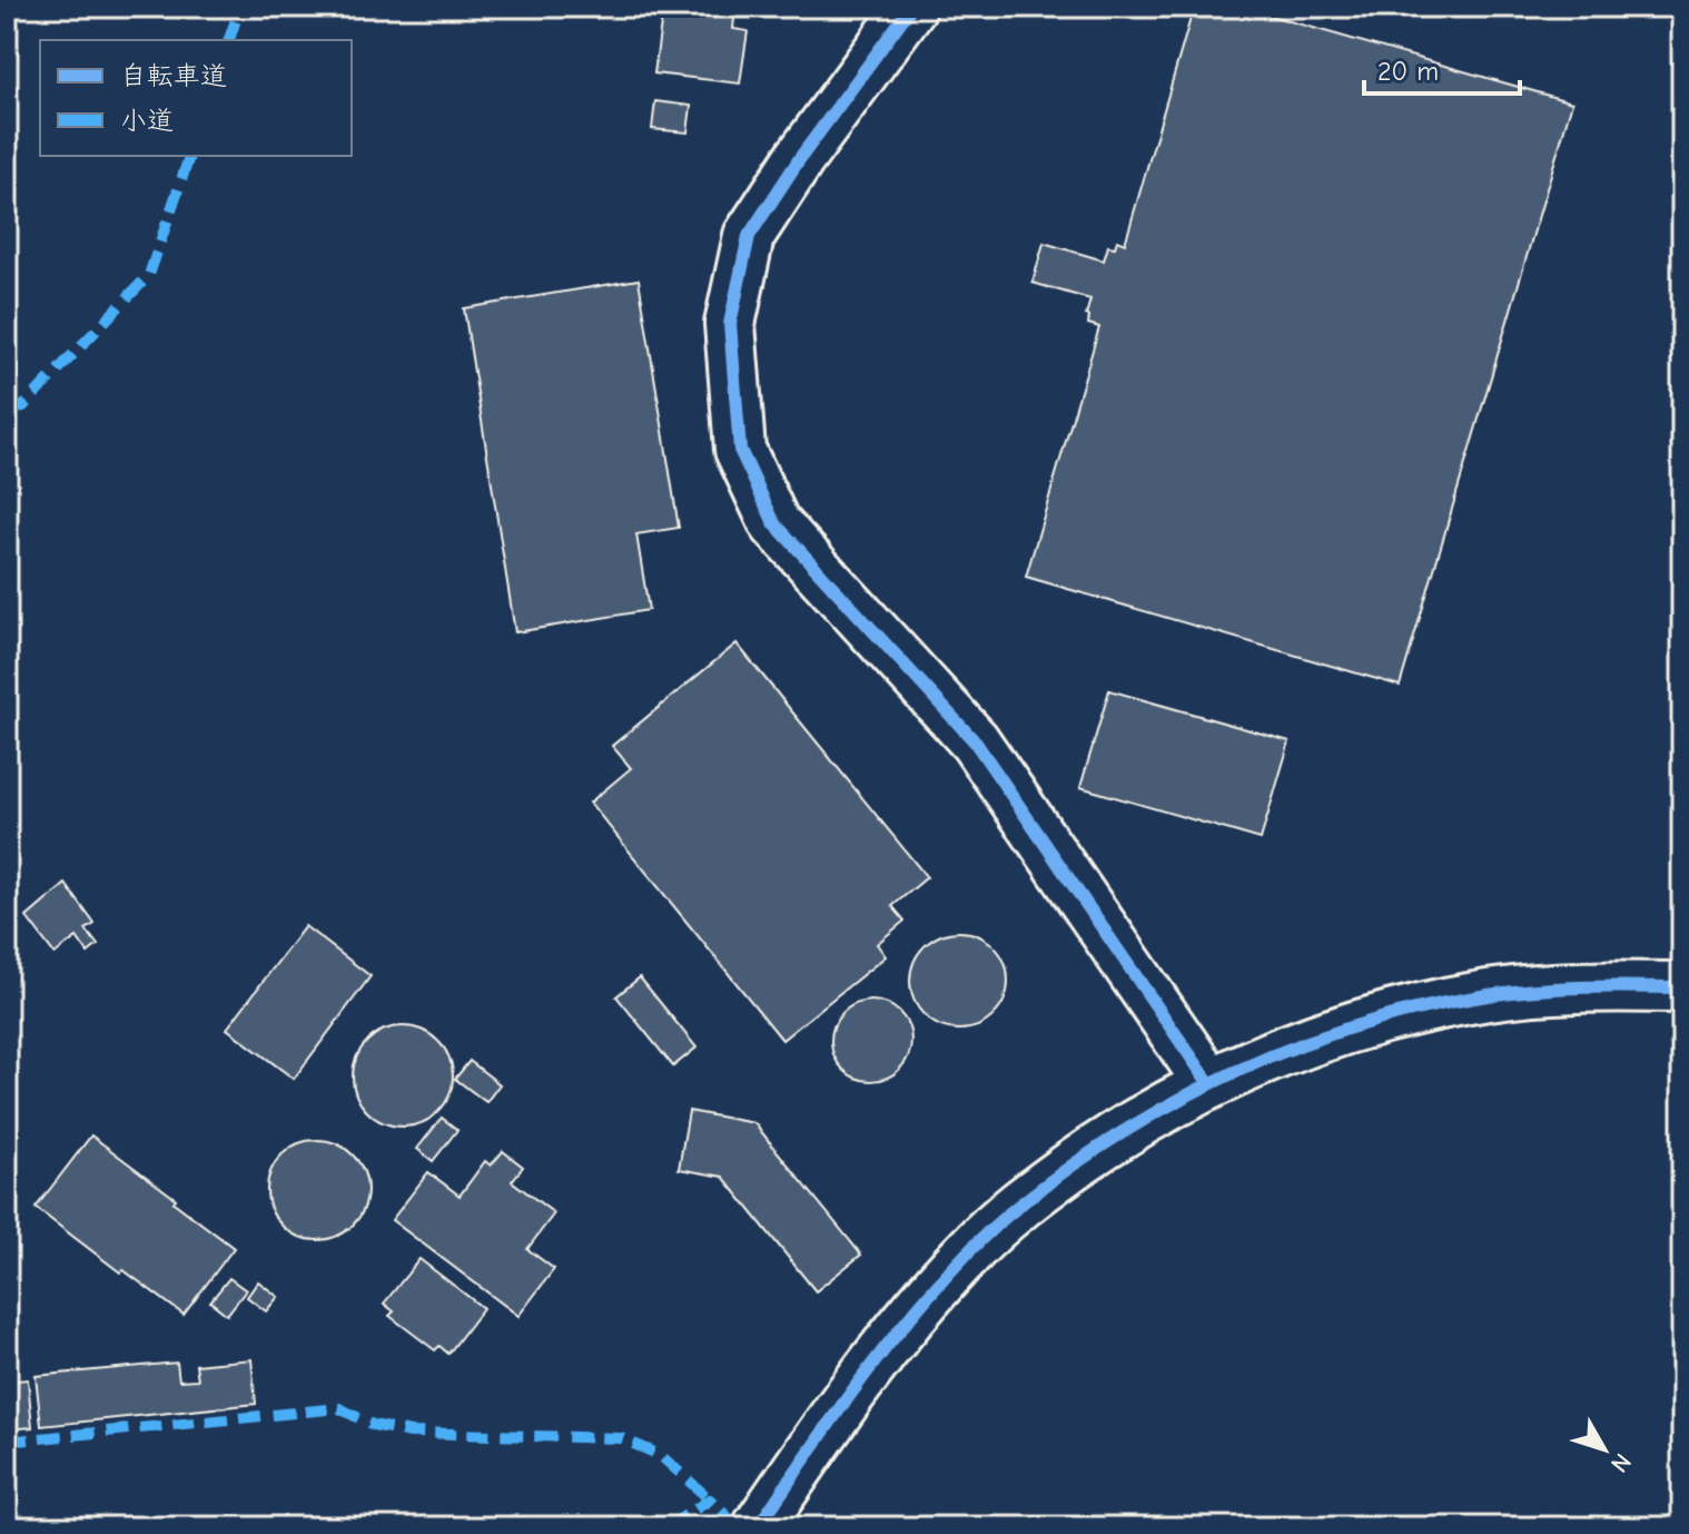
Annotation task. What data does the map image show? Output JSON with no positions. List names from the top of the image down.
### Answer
{
  "legend": ["自転車道", "小道"],
  "scale_bar": "20 m",
  "north": "bottom right"
}
